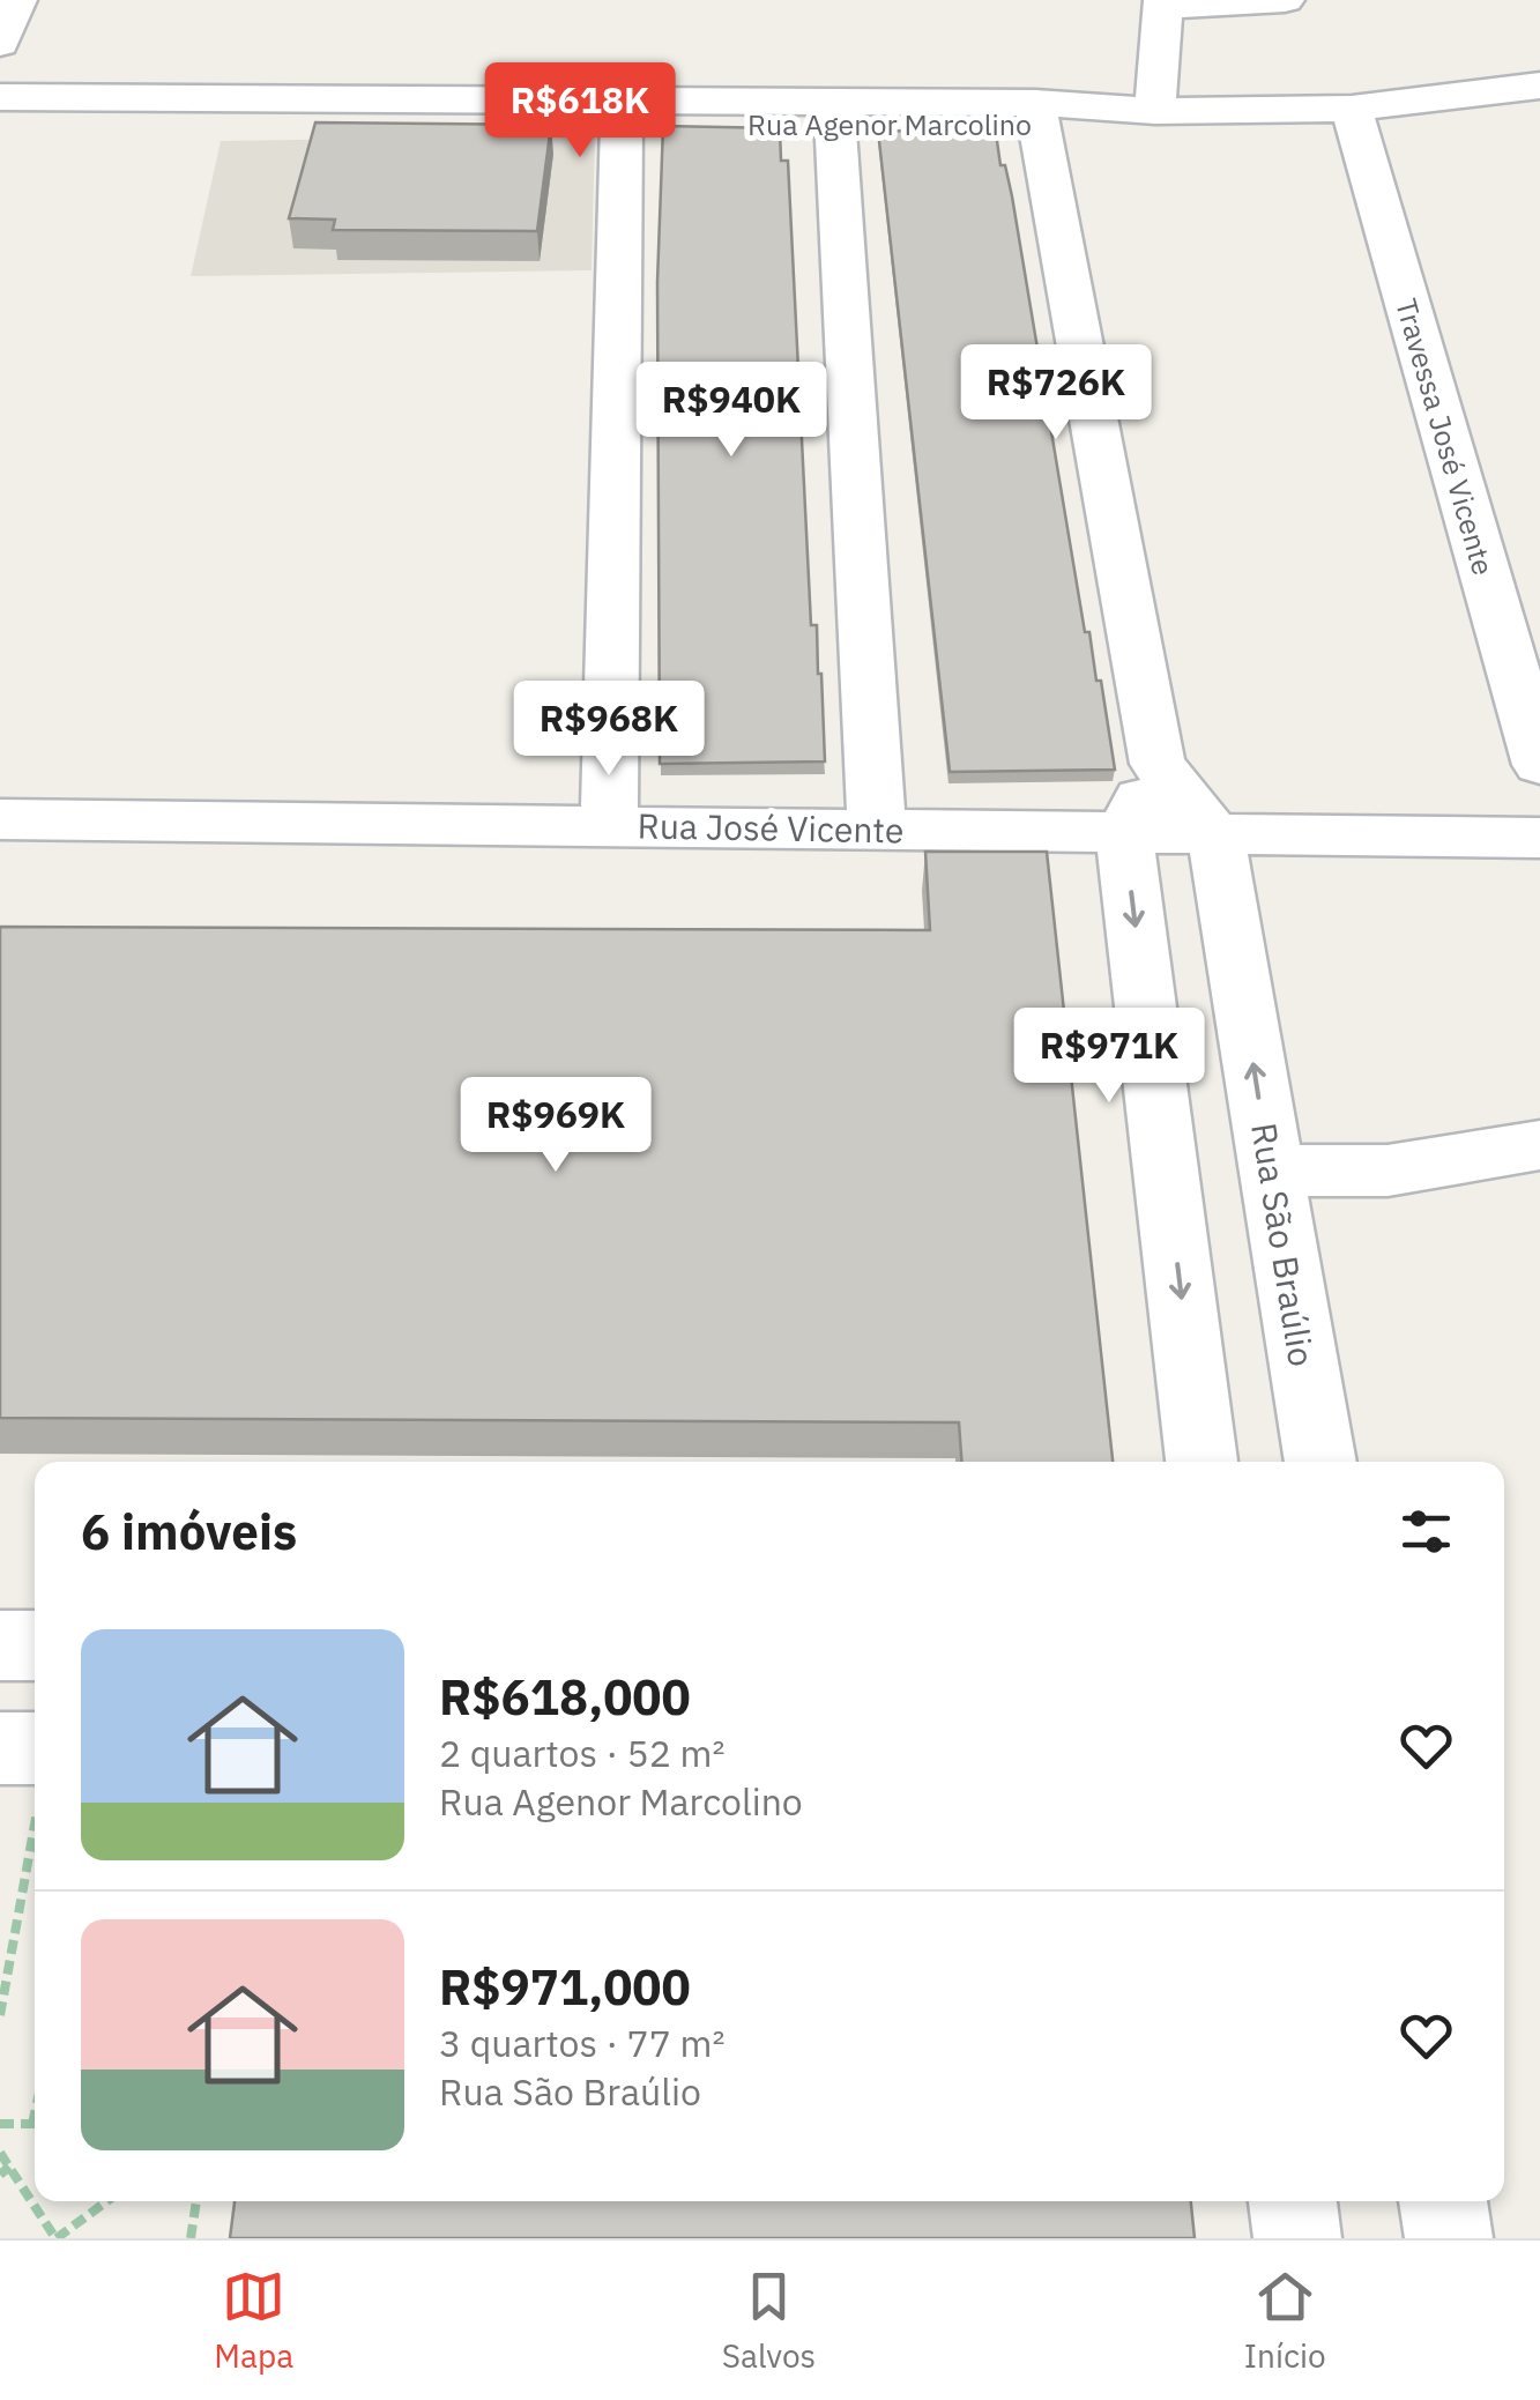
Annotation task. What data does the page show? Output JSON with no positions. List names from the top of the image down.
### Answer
{
  "streets": {
    "street": [
      "Rua Agenor Marcolino",
      "Travessa José Vicente",
      "Rua José Vicente",
      "Rua São Braúlio"
    ]
  },
  "crossings": [
    ["Rua Agenor Marcolino", "Travessa José Vicente"],
    ["Rua Agenor Marcolino", "Rua São Braúlio"],
    ["Rua José Vicente", "Rua São Braúlio"]
  ],
  "page": {
    "price": [
      "R$618K",
      "R$726K",
      "R$940K",
      "R$968K",
      "R$971K",
      "R$969K"
    ],
    "heading": "6 imóveis",
    "list": [
      {
        "name": "R$618,000",
        "note": "2 quartos · 52 m² · Rua Agenor Marcolino"
      },
      {
        "name": "R$971,000",
        "note": "3 quartos · 77 m² · Rua São Braúlio"
      }
    ],
    "tabs": ["Mapa", "Salvos", "Início"]
  }
}
